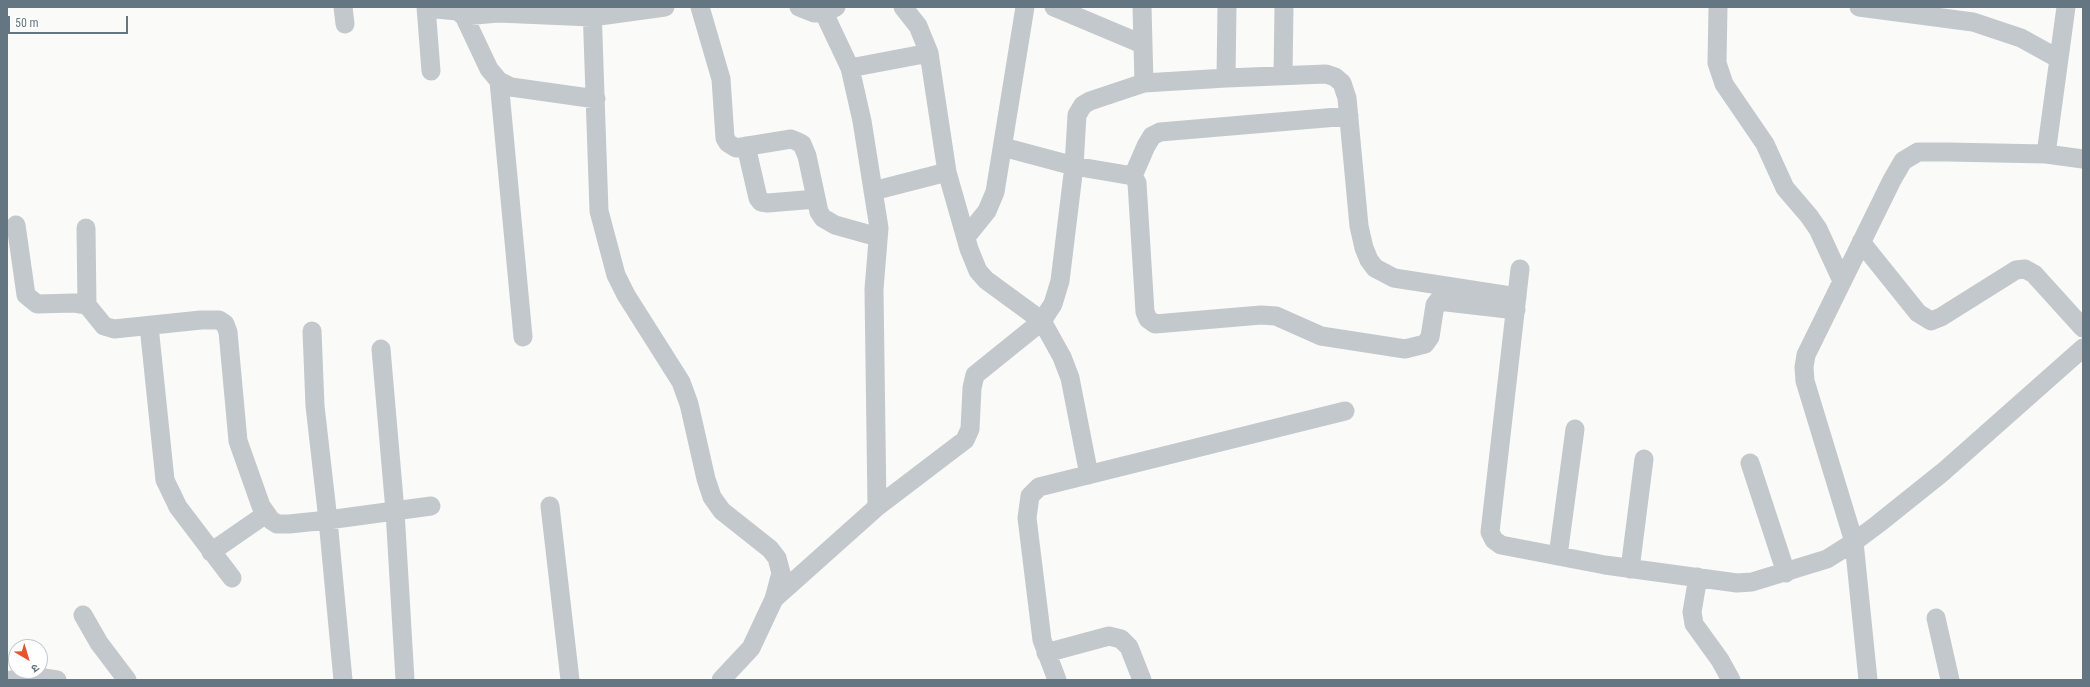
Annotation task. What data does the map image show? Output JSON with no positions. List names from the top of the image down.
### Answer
{
  "scale_bar": "50 m",
  "north": "bottom right"
}
